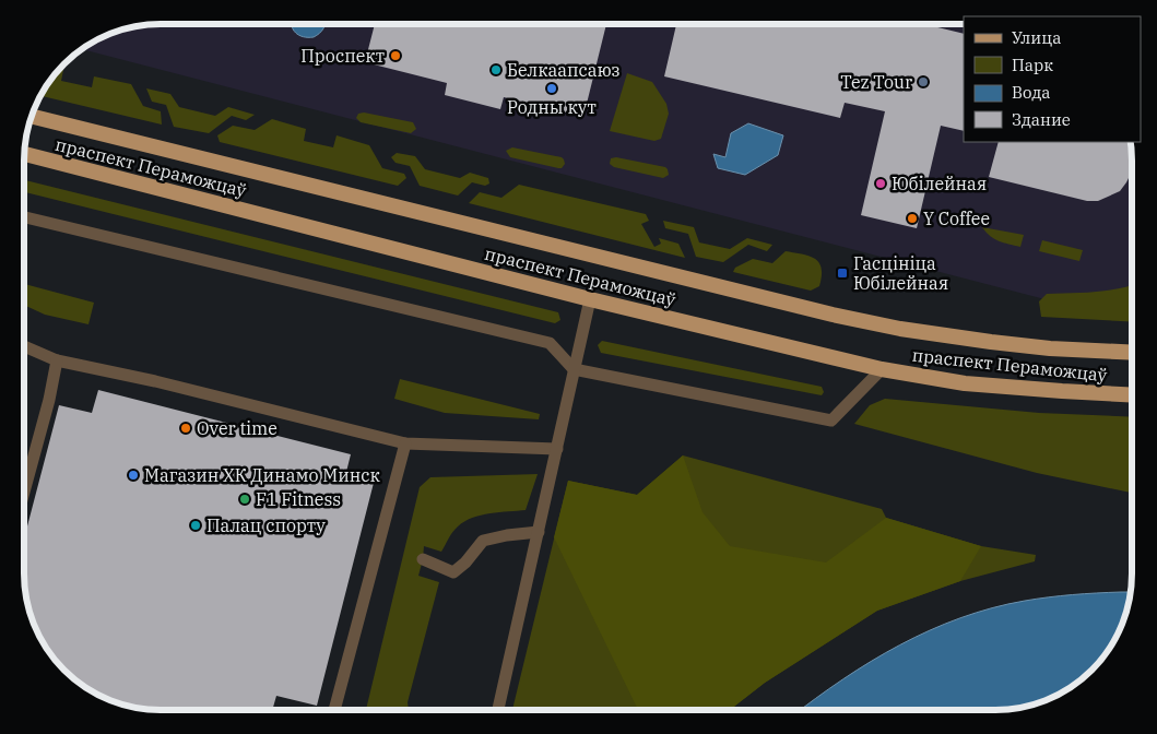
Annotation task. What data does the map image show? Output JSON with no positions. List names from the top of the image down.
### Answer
{
  "streets": {
    "main road": ["праспект Пераможцаў"]
  },
  "places": {
    "other": [
      "Проспект",
      "Белкаапсаюз",
      "Tez Tour",
      "Родны кут",
      "Юбілейная",
      "Y Coffee",
      "Over time",
      "Магазин ХК Динамо Минск",
      "F1 Fitness",
      "Палац спорту"
    ],
    "transit": ["Гасцініца Юбілейная"]
  },
  "legend": [
    "Улица",
    "Парк",
    "Вода",
    "Здание"
  ]
}
